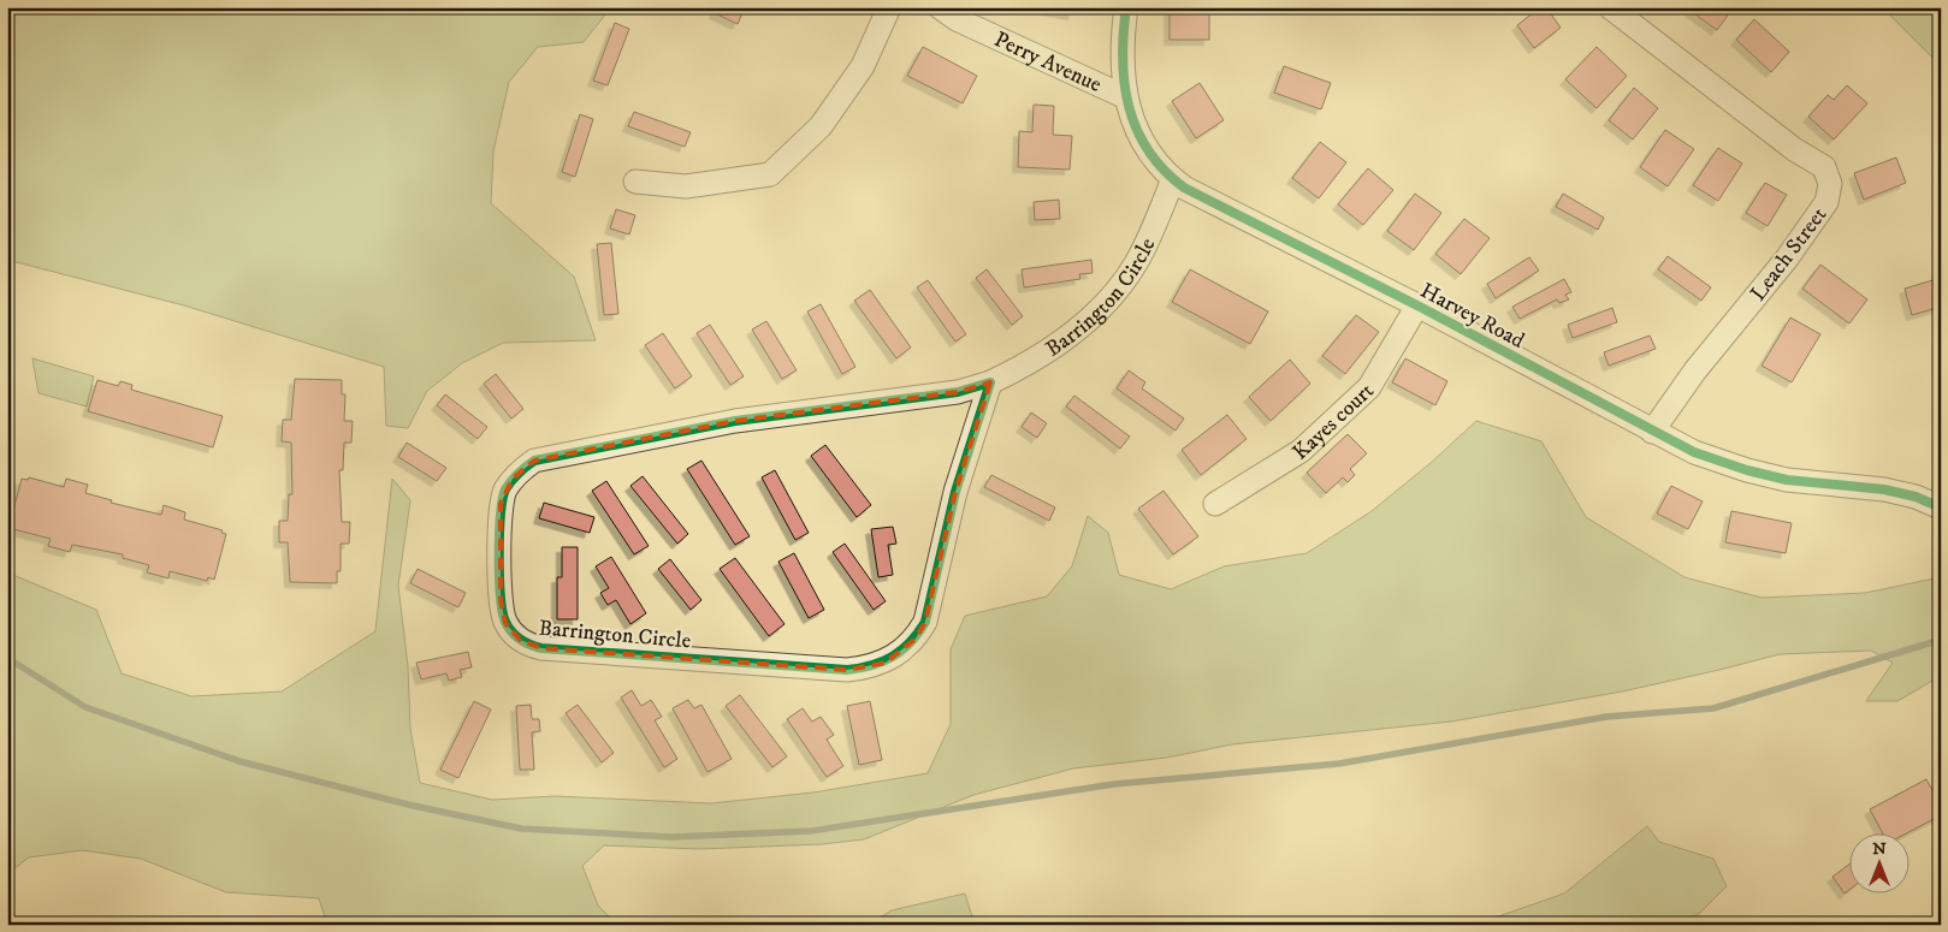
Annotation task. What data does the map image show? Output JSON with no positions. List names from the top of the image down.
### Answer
{
  "streets": {
    "street": [
      "Perry Avenue",
      "Leach Street",
      "Barrington Circle",
      "Harvey Road",
      "Kayes court"
    ]
  },
  "crossings": [
    ["Perry Avenue", "Harvey Road"],
    ["Leach Street", "Harvey Road"],
    ["Barrington Circle", "Harvey Road"],
    ["Harvey Road", "Kayes court"]
  ],
  "north": "top"
}
